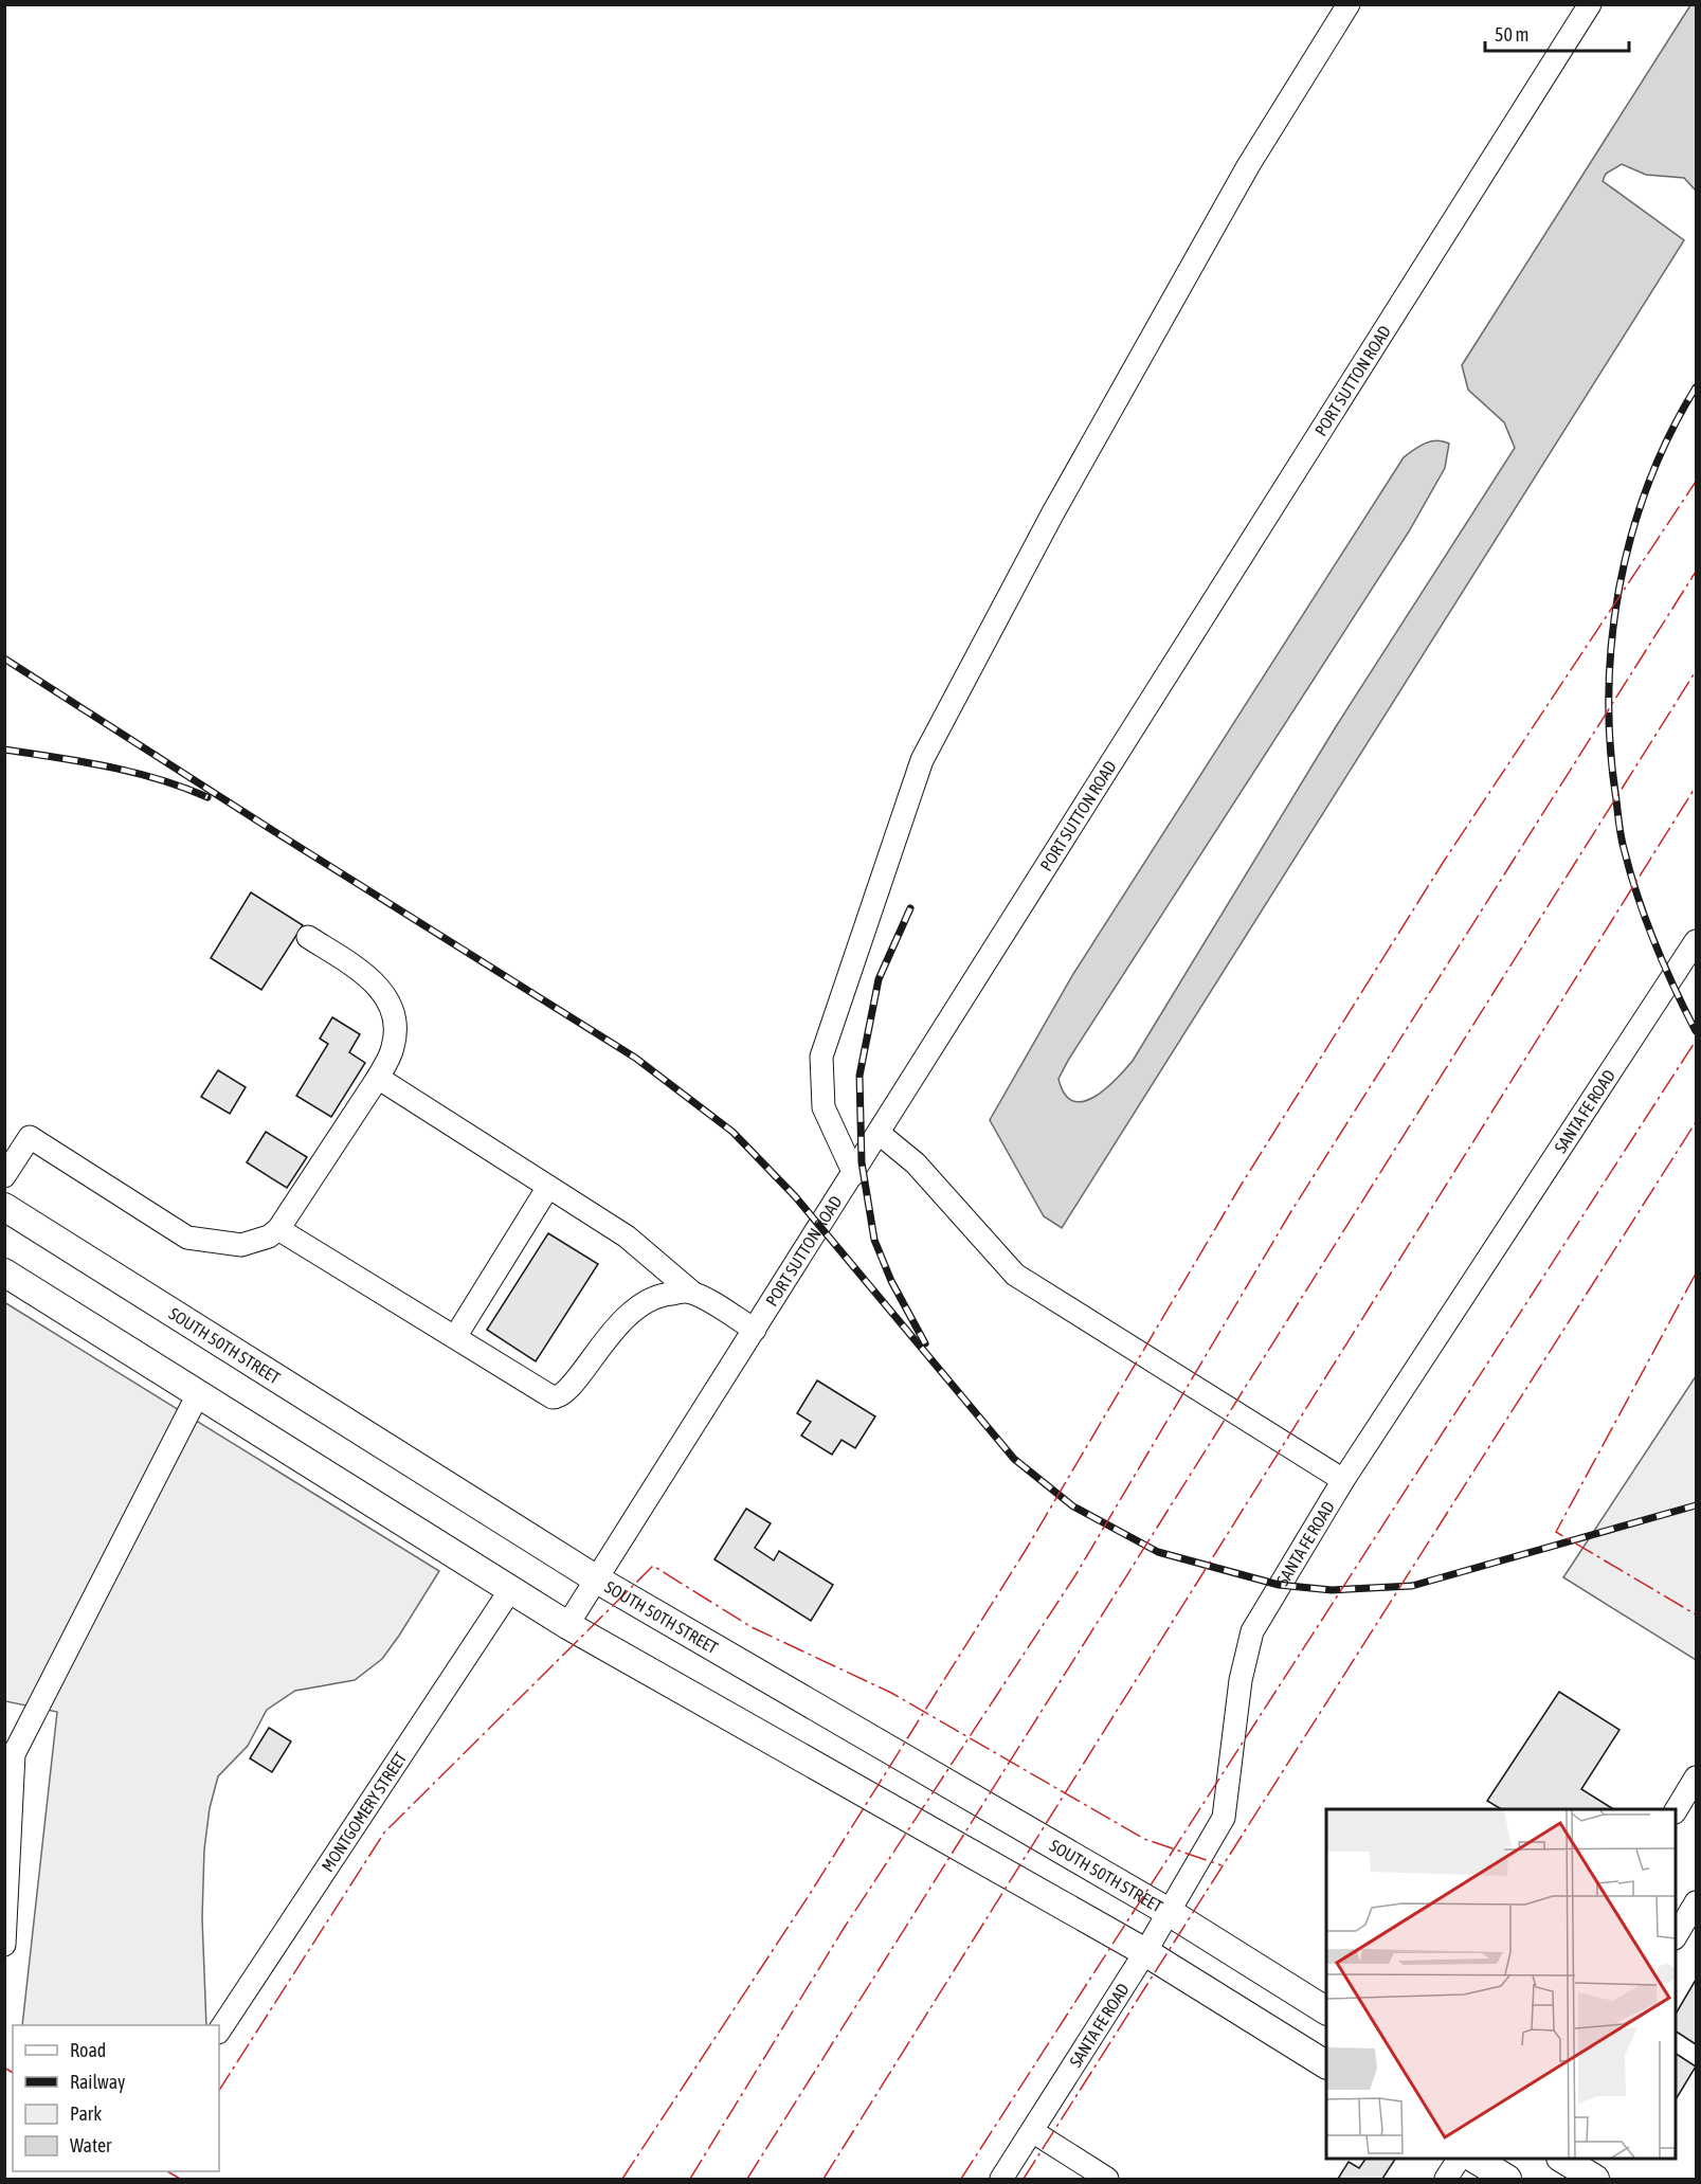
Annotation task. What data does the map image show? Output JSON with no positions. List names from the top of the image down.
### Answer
{
  "streets": {
    "main road": ["SOUTH 50TH STREET"],
    "street": ["PORT SUTTON ROAD", "SANTA FE ROAD", "MONTGOMERY STREET"]
  },
  "crossings": [
    ["PORT SUTTON ROAD", "SOUTH 50TH STREET"],
    ["SANTA FE ROAD", "SOUTH 50TH STREET"]
  ],
  "legend": [
    "Road",
    "Railway",
    "Park",
    "Water"
  ],
  "scale_bar": "50 m"
}
